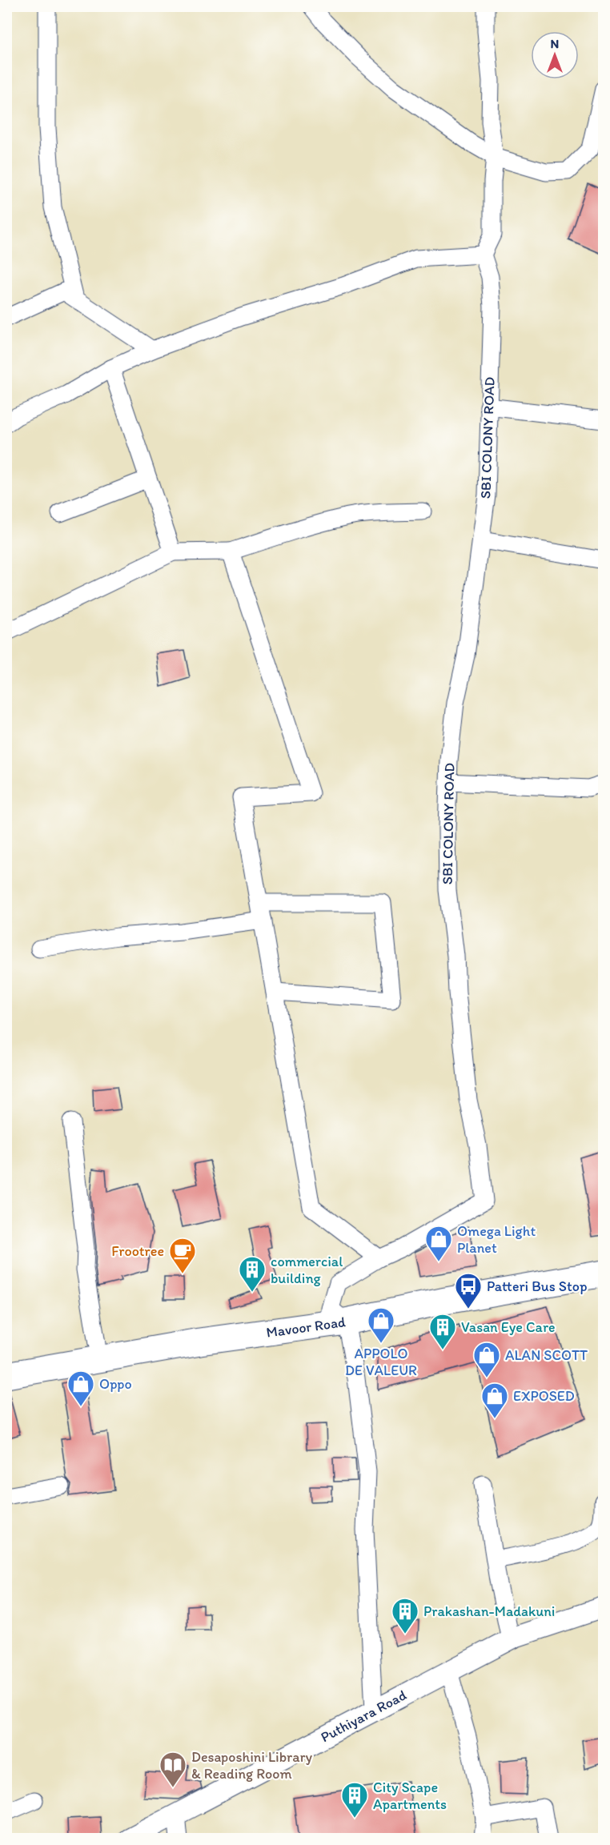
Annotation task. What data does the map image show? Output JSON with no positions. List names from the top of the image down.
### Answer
{
  "streets": {
    "main road": ["Mavoor Road"],
    "street": ["SBI COLONY ROAD", "Puthiyara Road"]
  },
  "crossings": [
    ["SBI COLONY ROAD", "Mavoor Road"]
  ],
  "places": {
    "shop": [
      "Omega Light Planet",
      "APPOLO DE VALEUR",
      "ALAN SCOTT",
      "Oppo",
      "EXPOSED"
    ],
    "cafe": ["Frootree"],
    "building": [
      "commercial building",
      "Vasan Eye Care",
      "Prakashan-Madakuni",
      "City Scape Apartments"
    ],
    "bus stop": ["Patteri Bus Stop"],
    "library": ["Desaposhini Library & Reading Room"]
  },
  "north": "top"
}
